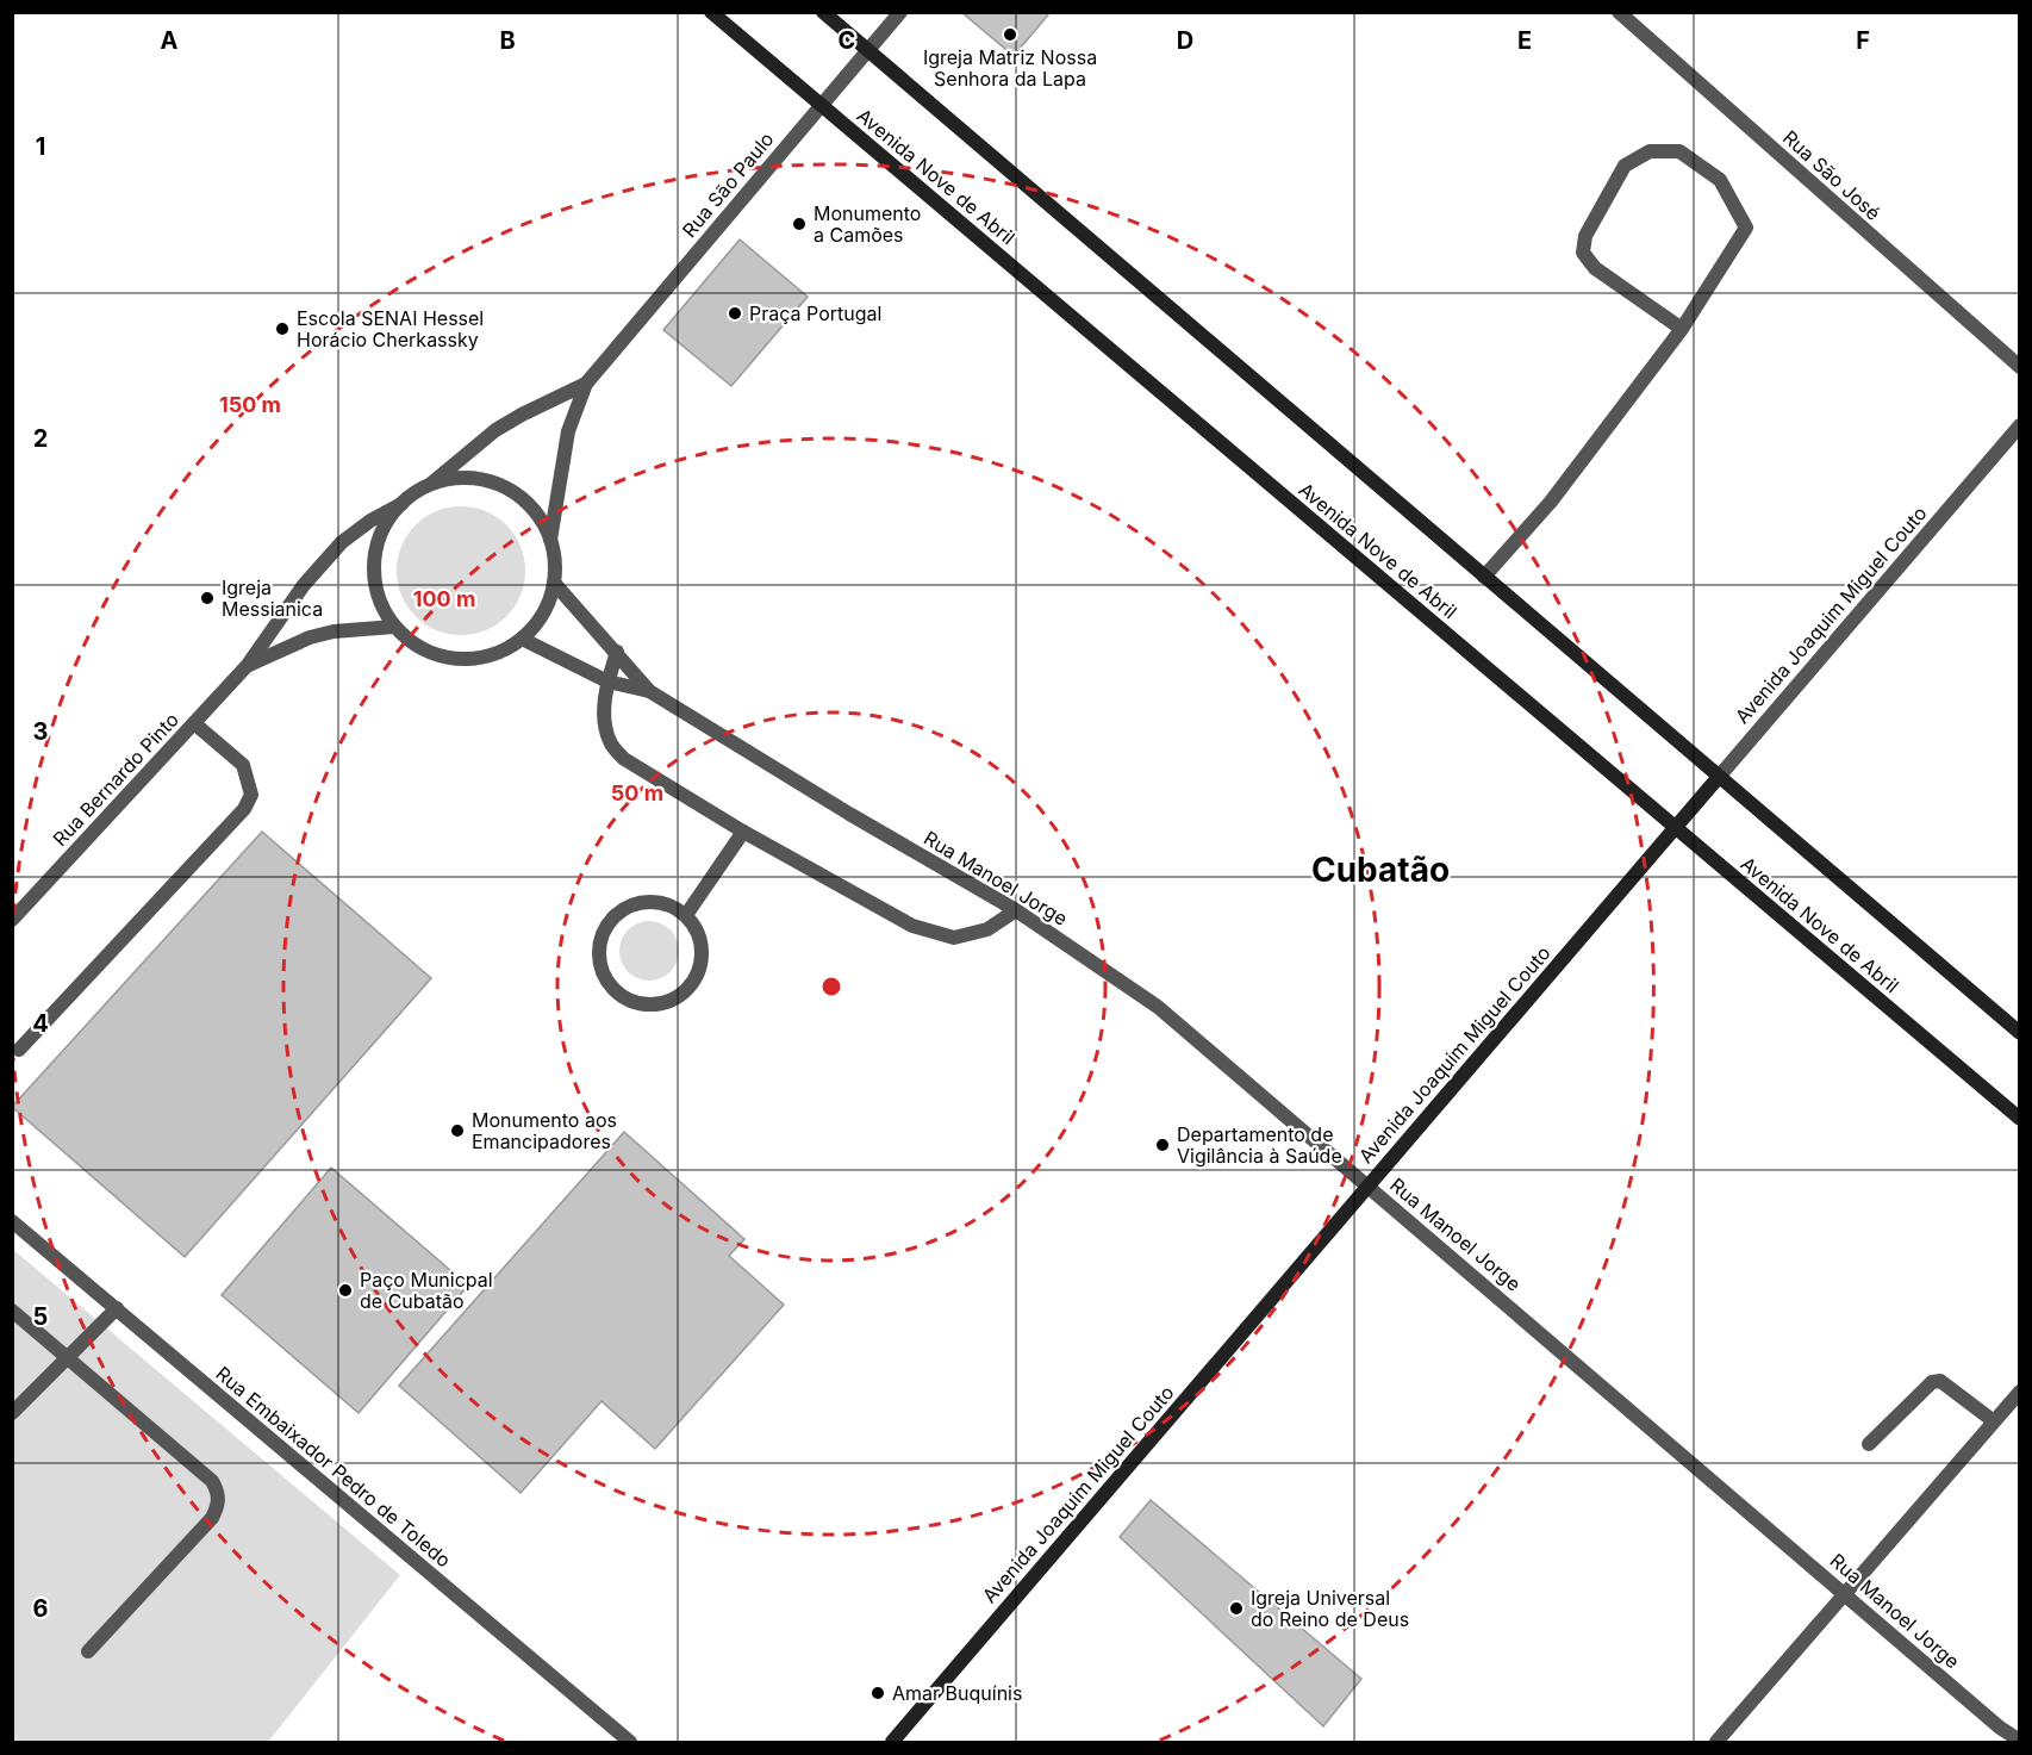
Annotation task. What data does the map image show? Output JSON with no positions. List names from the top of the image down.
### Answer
{
  "streets": {
    "main road": ["Avenida Nove de Abril", "Avenida Joaquim Miguel Couto"],
    "street": [
      "Rua São José",
      "Rua São Paulo",
      "Rua Bernardo Pinto",
      "Rua Manoel Jorge",
      "Rua Embaixador Pedro de Toledo"
    ]
  },
  "crossings": [
    ["Avenida Nove de Abril", "Rua São Paulo"],
    ["Avenida Nove de Abril", "Avenida Joaquim Miguel Couto"],
    ["Rua São Paulo", "Rua Bernardo Pinto"],
    ["Rua São Paulo", "Rua Manoel Jorge"],
    ["Avenida Joaquim Miguel Couto", "Rua Manoel Jorge"],
    ["Rua Bernardo Pinto", "Rua Manoel Jorge"]
  ],
  "districts": ["Cubatão"],
  "places": [
    "Igreja Matriz Nossa Senhora da Lapa",
    "Monumento a Camões",
    "Praça Portugal",
    "Escola SENAI Hessel Horácio Cherkassky",
    "Igreja Messianica",
    "Monumento aos Emancipadores",
    "Departamento de Vigilância à Saúde",
    "Paço Municpal de Cubatão",
    "Igreja Universal do Reino de Deus",
    "Amar Buquínis"
  ],
  "grid": {
    "columns": [
      "A",
      "B",
      "C",
      "D",
      "E",
      "F"
    ],
    "rows": [
      "1",
      "2",
      "3",
      "4",
      "5",
      "6"
    ]
  },
  "rings": ["150 m", "100 m", "50 m"]
}
